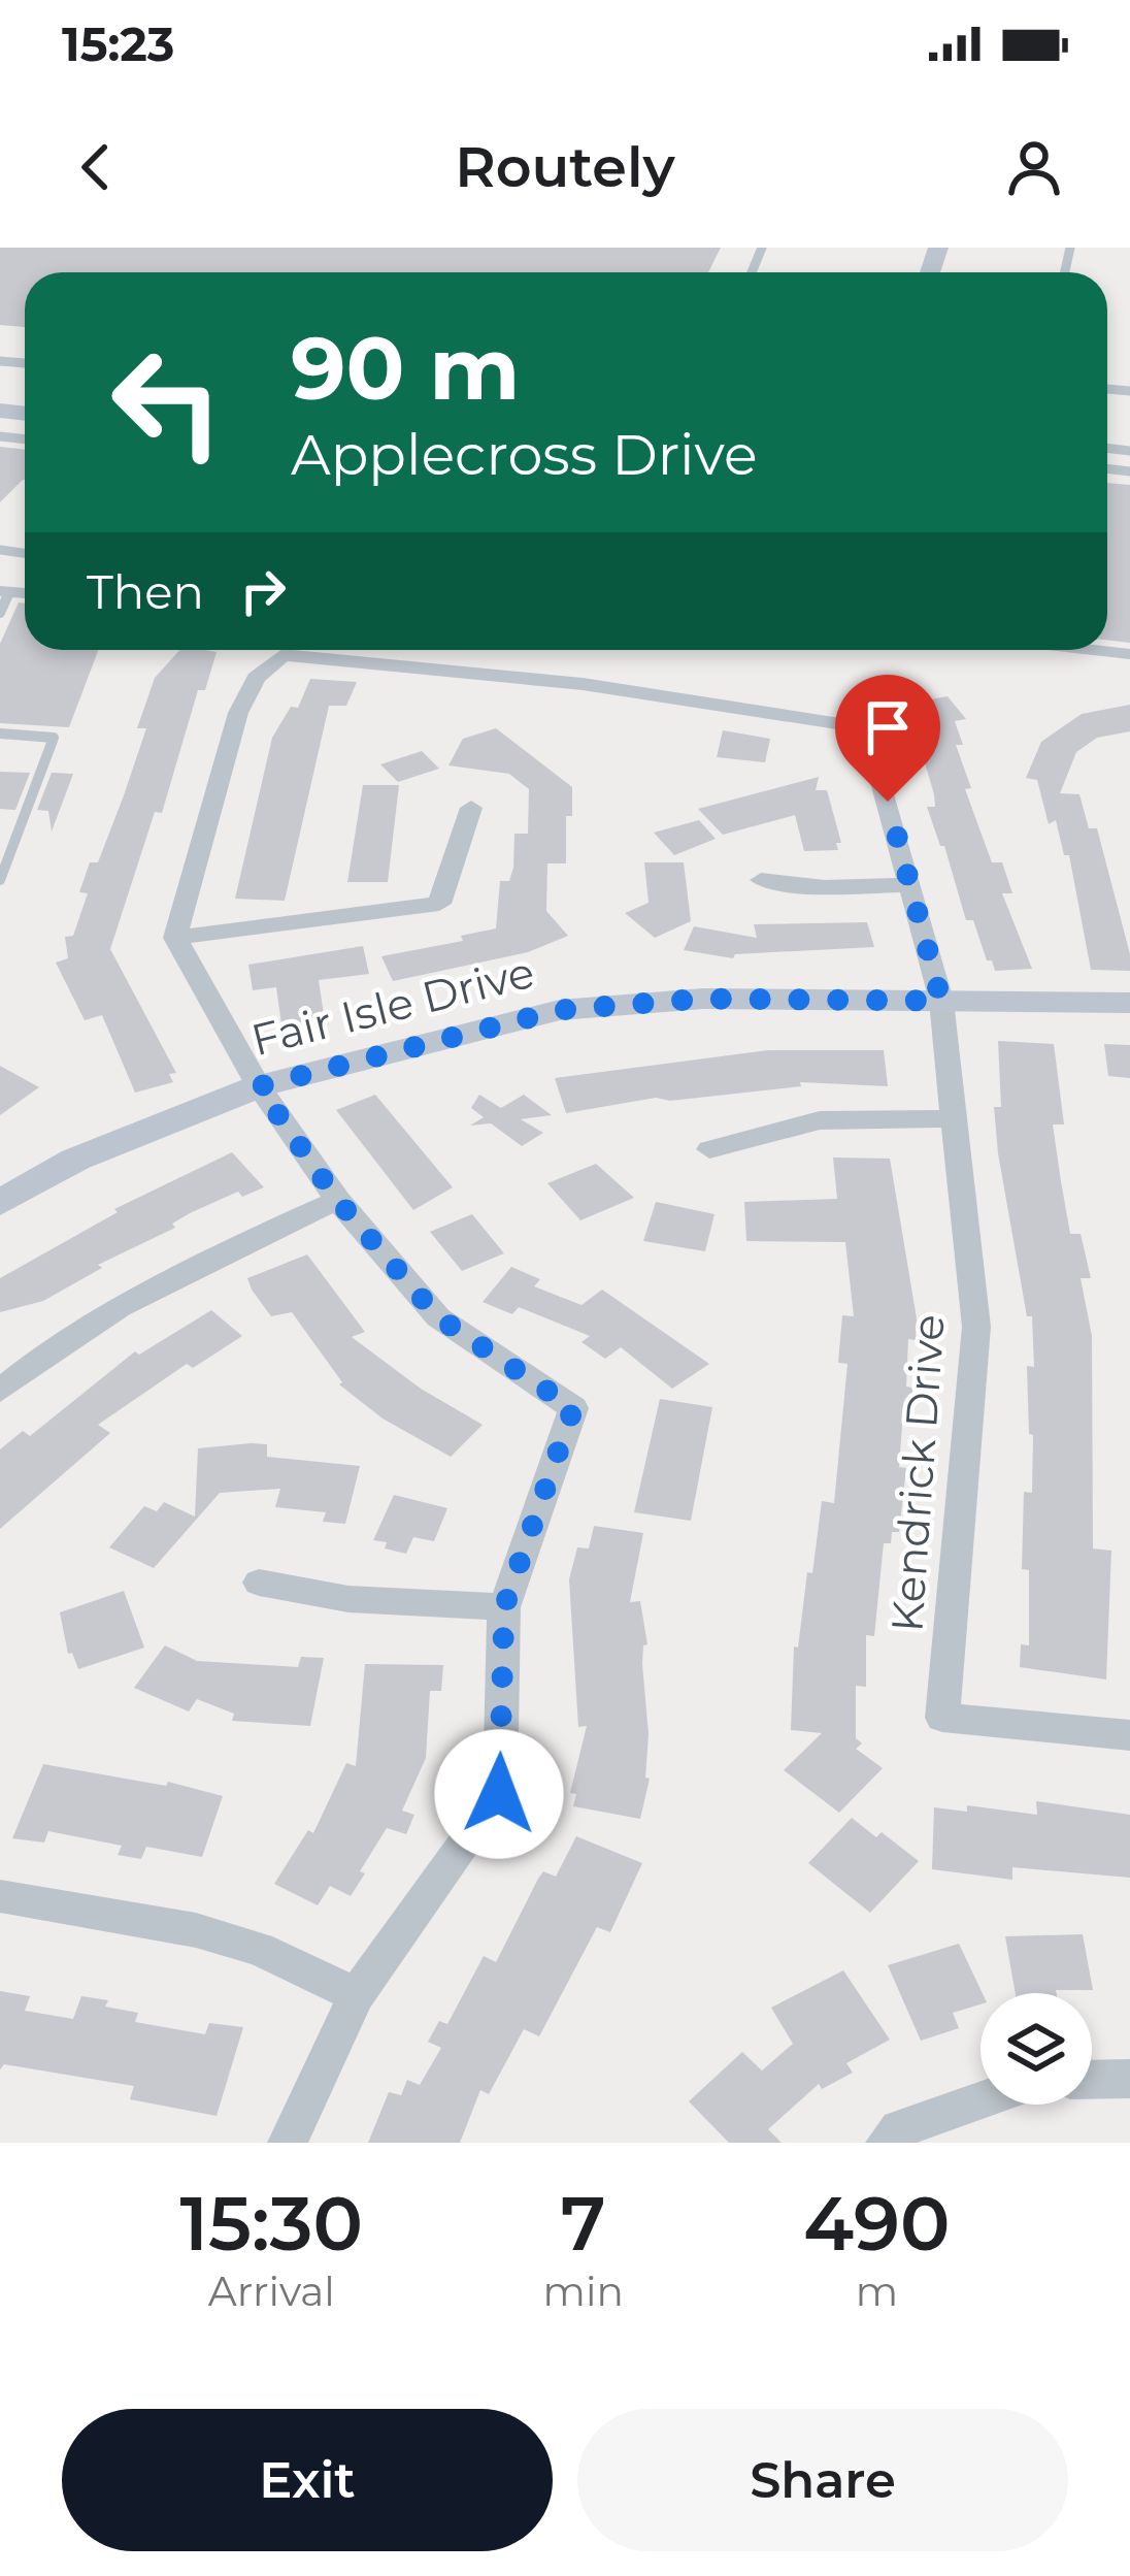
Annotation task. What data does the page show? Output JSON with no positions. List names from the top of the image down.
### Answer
{
  "streets": {
    "street": ["Fair Isle Drive", "Kendrick Drive"]
  },
  "crossings": [
    ["Fair Isle Drive", "Kendrick Drive"]
  ],
  "page": {
    "status": "15:23",
    "header": "Routely",
    "turn": ["90 m", "Applecross Drive"],
    "then": "Then",
    "eta": [
      "15:30",
      "Arrival",
      "7",
      "min",
      "490",
      "m"
    ],
    "buttons": ["Exit", "Share"]
  }
}
